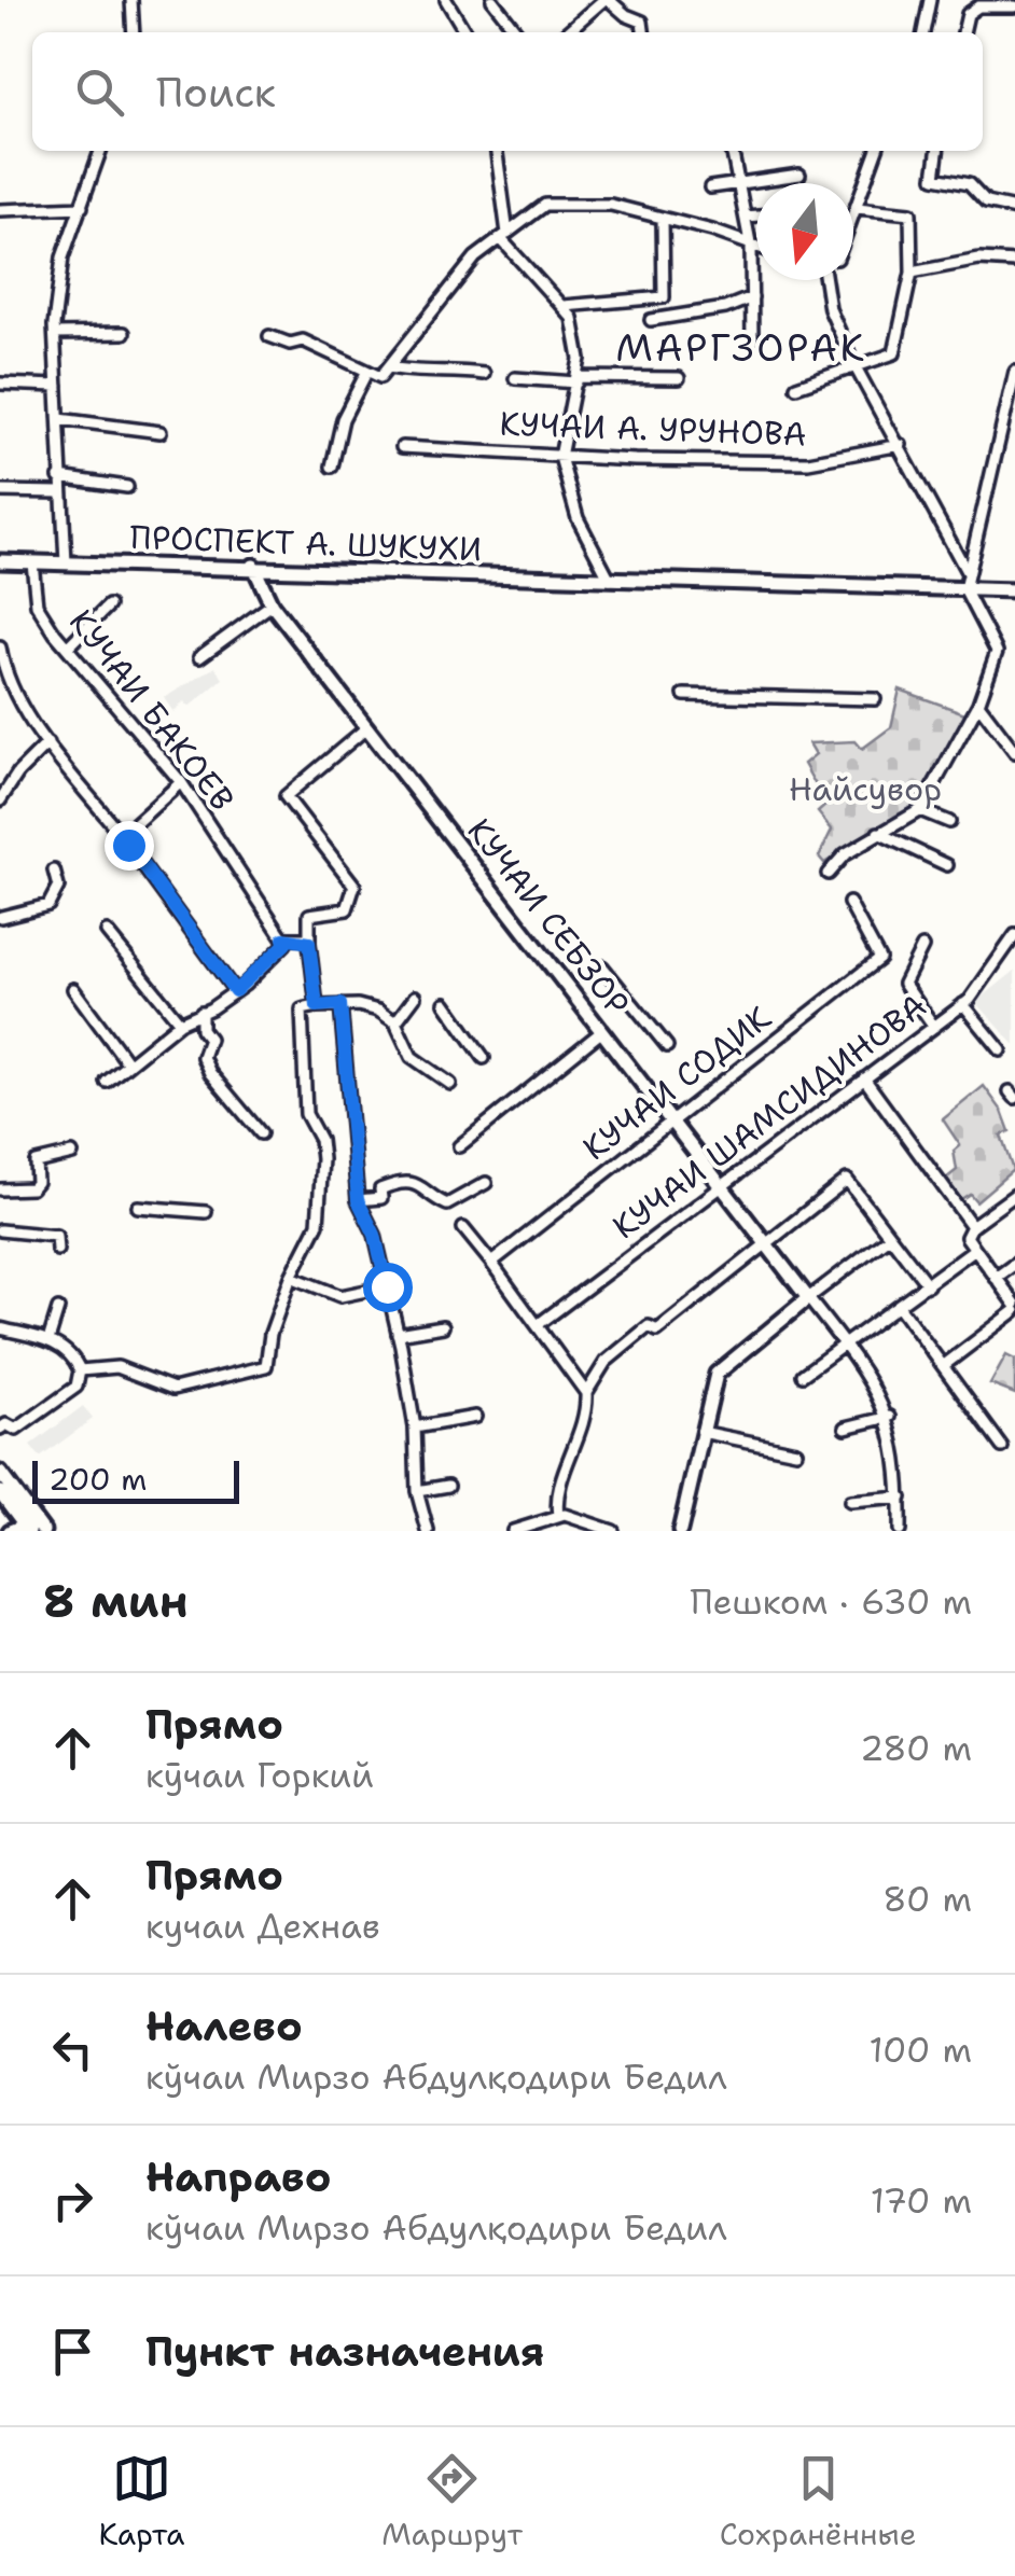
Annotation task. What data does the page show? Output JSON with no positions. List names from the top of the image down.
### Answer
{
  "streets": {
    "main road": ["ПРОСПЕКТ А. ШУКУХИ", "КУЧАИ СЕБЗОР"],
    "street": [
      "КУЧАИ А. УРУНОВА",
      "КУЧАИ БАКОЕВ",
      "КУЧАИ СОДИК",
      "КУЧАИ ШАМСИДИНОВА"
    ]
  },
  "crossings": [
    ["ПРОСПЕКТ А. ШУКУХИ", "КУЧАИ БАКОЕВ"],
    ["ПРОСПЕКТ А. ШУКУХИ", "КУЧАИ СЕБЗОР"],
    ["КУЧАИ СЕБЗОР", "КУЧАИ СОДИК"],
    ["КУЧАИ СЕБЗОР", "КУЧАИ ШАМСИДИНОВА"]
  ],
  "districts": ["МАРГЗОРАК"],
  "parks": ["Найсувор"],
  "scale_bar": "200 m",
  "north": "bottom",
  "page": {
    "search": "Поиск",
    "scale": "200 m",
    "heading": ["8 мин", "Пешком · 630 m"],
    "list": [
      ["Прямо", "кӯчаи Горкий", "280 m"],
      ["Прямо", "кучаи Дехнав", "80 m"],
      ["Налево", "кўчаи Мирзо Абдулқодири Бедил", "100 m"],
      ["Направо", "кўчаи Мирзо Абдулқодири Бедил", "170 m"],
      "Пункт назначения"
    ],
    "nav": ["Карта", "Маршрут", "Сохранённые"]
  }
}
